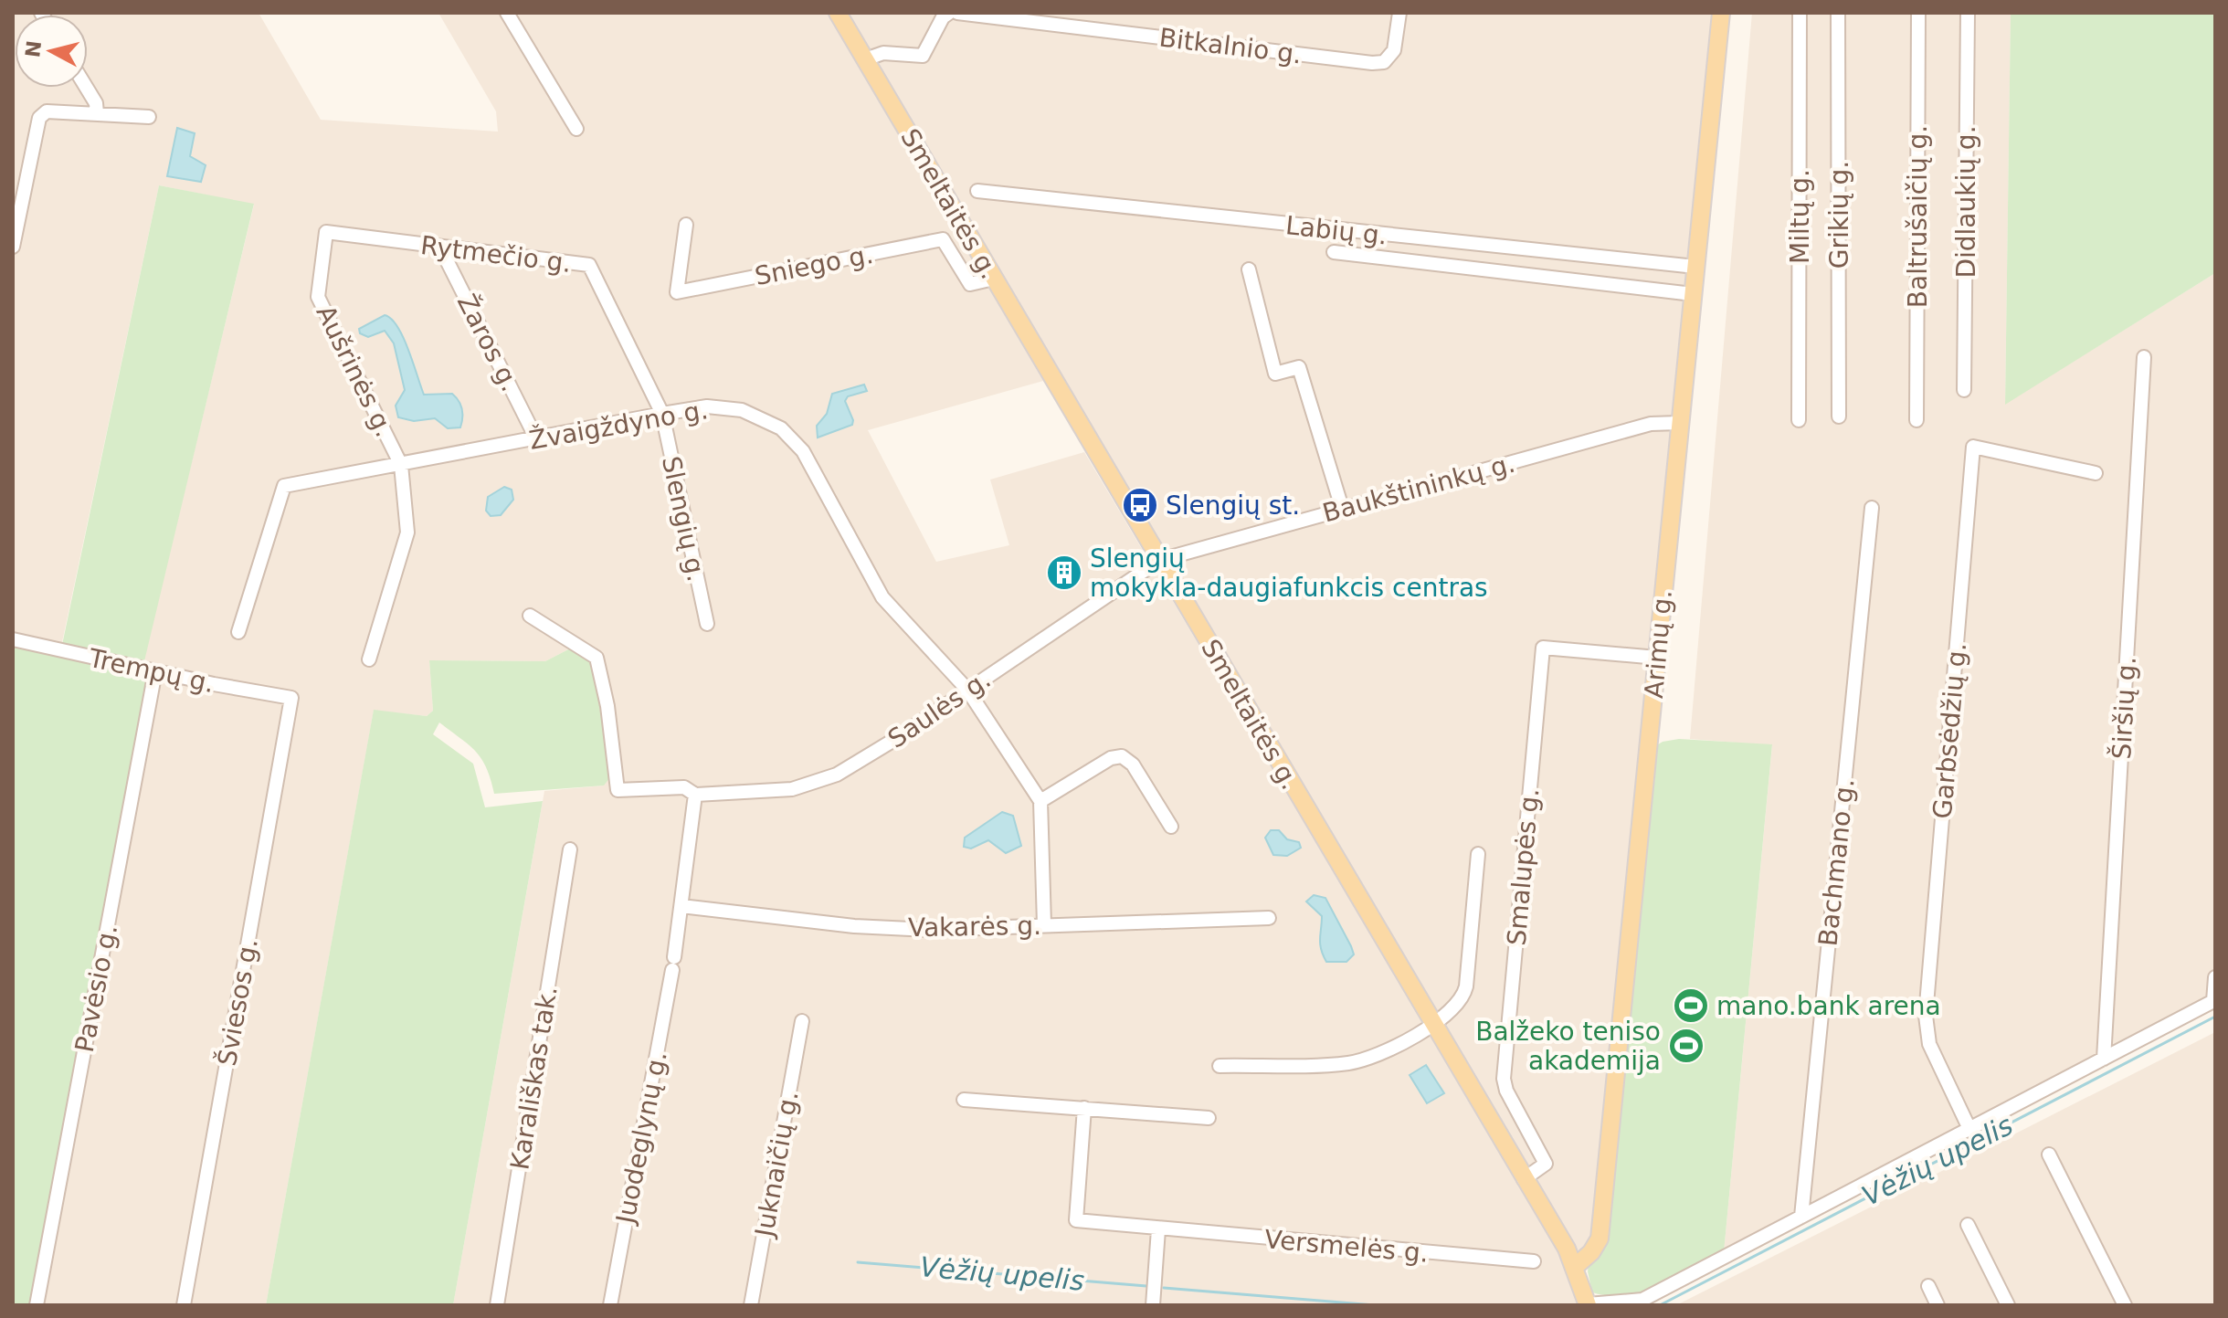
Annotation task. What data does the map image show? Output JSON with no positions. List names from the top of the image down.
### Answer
{
  "streets": {
    "main road": ["Smeltaitės g.", "Arimų g."],
    "street": [
      "Bitkalnio g.",
      "Didlaukių g.",
      "Grikių g.",
      "Miltų g.",
      "Baltrušaičių g.",
      "Labių g.",
      "Rytmečio g.",
      "Sniego g.",
      "Žaros g.",
      "Aušrinės g.",
      "Žvaigždyno g.",
      "Baukštininkų g.",
      "Slengių g.",
      "Trempų g.",
      "Širšių g.",
      "Saulės g.",
      "Garbsėdžių g.",
      "Bachmano g.",
      "Smalupės g.",
      "Vakarės g.",
      "Pavėsio g.",
      "Šviesos g.",
      "Karališkas tak.",
      "Juodeglynų g.",
      "Juknaičių g.",
      "Versmelės g."
    ]
  },
  "crossings": [
    ["Smeltaitės g.", "Sniego g."],
    ["Smeltaitės g.", "Baukštininkų g."],
    ["Smeltaitės g.", "Arimų g."],
    ["Smeltaitės g.", "Saulės g."],
    ["Smeltaitės g.", "Smalupės g."],
    ["Labių g.", "Arimų g."],
    ["Rytmečio g.", "Žaros g."],
    ["Rytmečio g.", "Aušrinės g."],
    ["Rytmečio g.", "Žvaigždyno g."],
    ["Rytmečio g.", "Slengių g."],
    ["Žaros g.", "Žvaigždyno g."],
    ["Aušrinės g.", "Žvaigždyno g."],
    ["Žvaigždyno g.", "Slengių g."],
    ["Žvaigždyno g.", "Saulės g."],
    ["Baukštininkų g.", "Arimų g."],
    ["Baukštininkų g.", "Saulės g."],
    ["Arimų g.", "Smalupės g."],
    ["Trempų g.", "Pavėsio g."],
    ["Trempų g.", "Šviesos g."],
    ["Vakarės g.", "Juodeglynų g."]
  ],
  "water": ["Vėžių upelis"],
  "places": {
    "bus stop": ["Slengių st."],
    "building": ["Slengių mokykla-daugiafunkcis centras"],
    "sports": ["mano.bank arena", "Balžeko teniso akademija"]
  },
  "north": "left"
}
